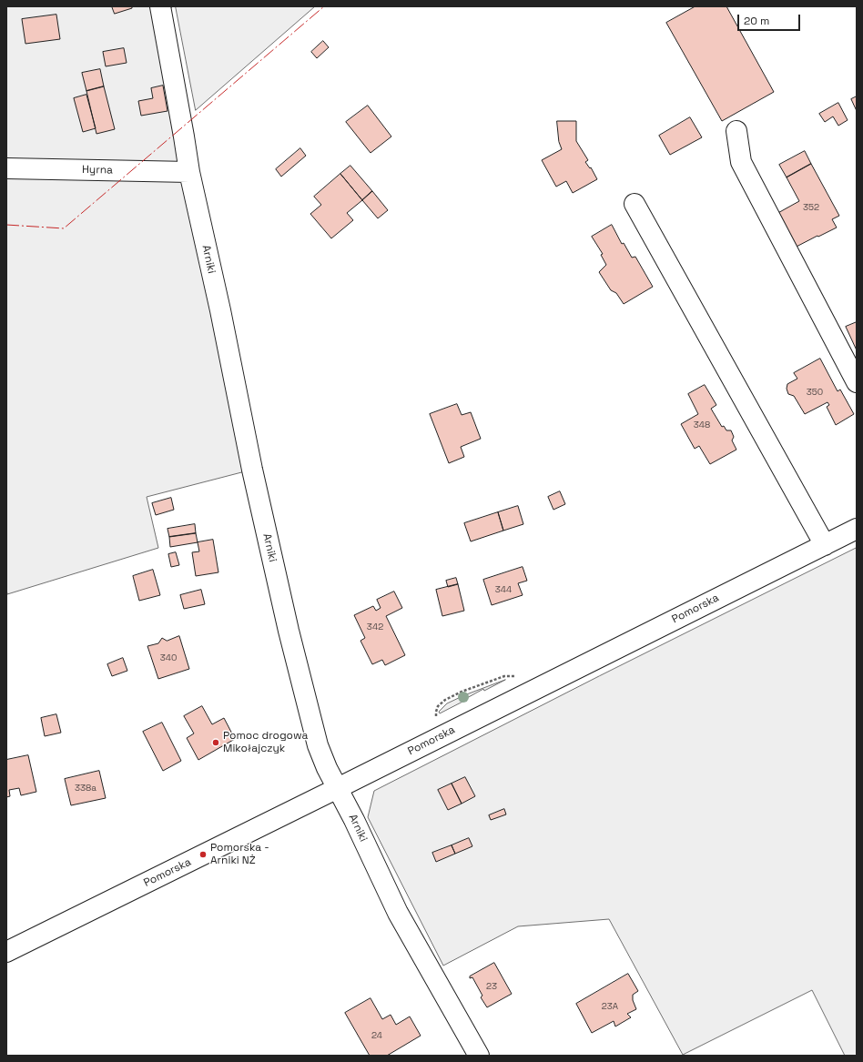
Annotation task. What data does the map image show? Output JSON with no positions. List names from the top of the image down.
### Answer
{
  "streets": {
    "street": ["Hyrna", "Arniki", "Pomorska"]
  },
  "crossings": [
    ["Hyrna", "Arniki"],
    ["Arniki", "Pomorska"]
  ],
  "places": ["Pomoc drogowa Mikołajczyk", "Pomorska - Arniki NŻ"],
  "house_numbers": [
    "352",
    "350",
    "348",
    "344",
    "342",
    "340",
    "338a",
    "23",
    "23A",
    "24"
  ],
  "scale_bar": "20 m"
}
